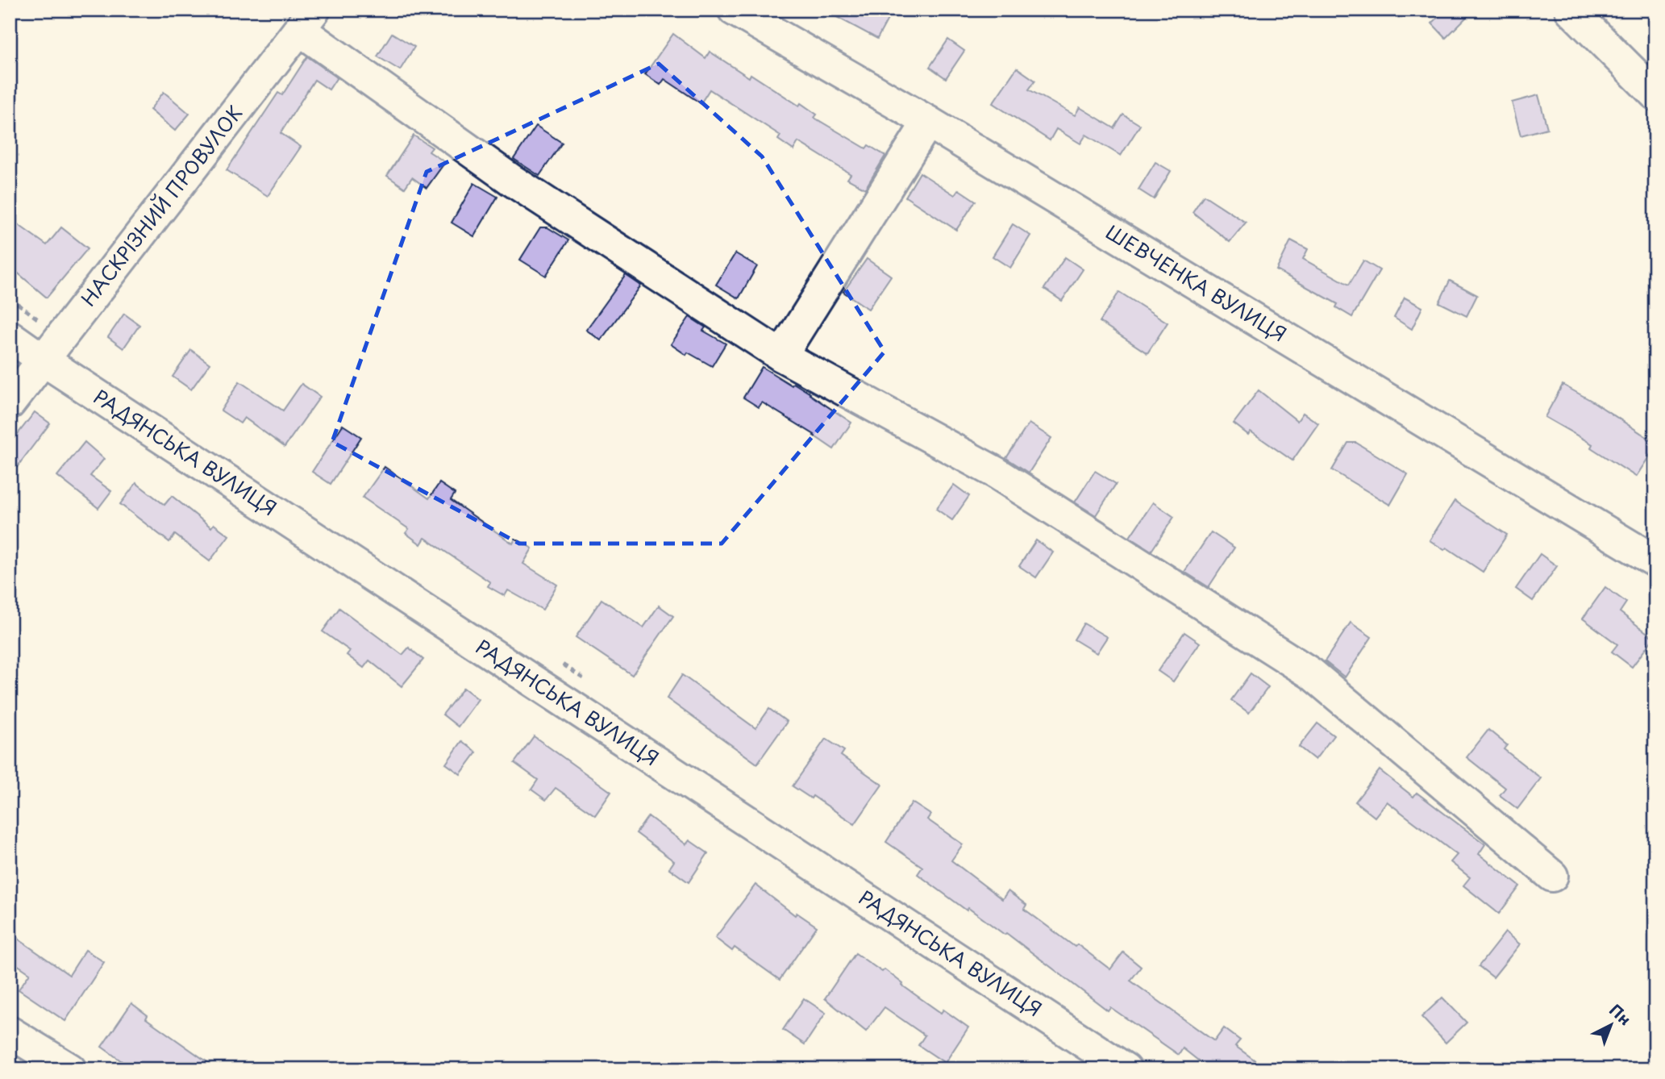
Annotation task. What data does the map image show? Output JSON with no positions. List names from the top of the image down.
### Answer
{
  "streets": {
    "street": ["НАСКРІЗНИЙ ПРОВУЛОК", "ШЕВЧЕНКА ВУЛИЦЯ", "РАДЯНСЬКА ВУЛИЦЯ"]
  },
  "crossings": [
    ["НАСКРІЗНИЙ ПРОВУЛОК", "РАДЯНСЬКА ВУЛИЦЯ"]
  ],
  "north": "top right"
}
